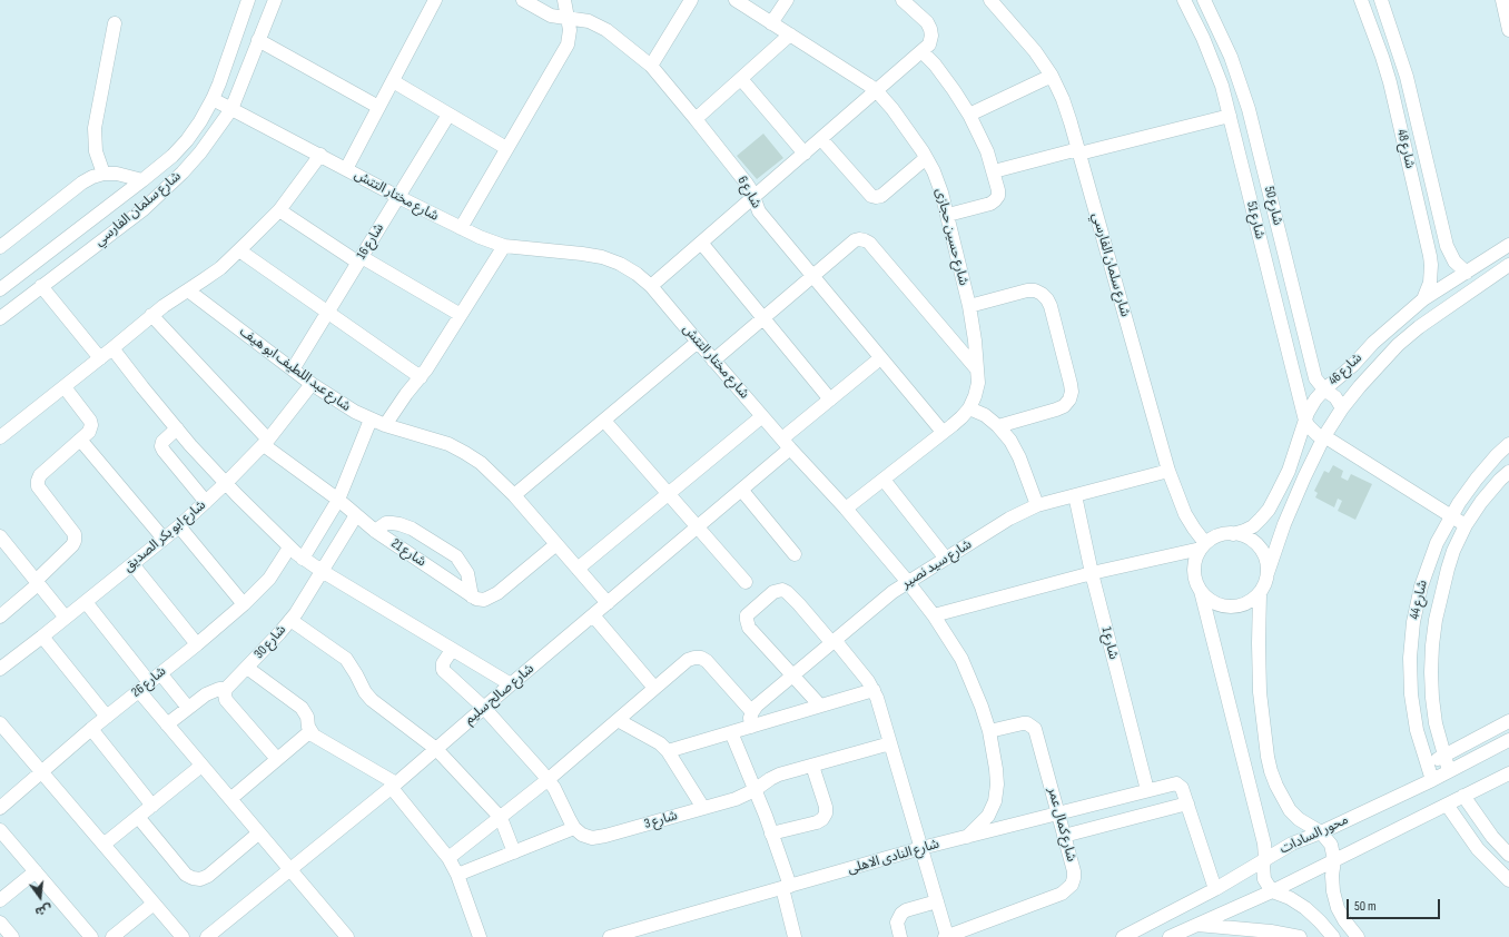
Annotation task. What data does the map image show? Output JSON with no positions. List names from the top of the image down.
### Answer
{
  "streets": {
    "street": [
      "شارع 48",
      "شارع 6",
      "شارع مختار التتش",
      "شارع 50",
      "شارع سلمان الفارسي",
      "شارع 51",
      "شارع حسين حجازى",
      "شارع 16",
      "شارع عبد اللطيف ابو هيف",
      "شارع 46",
      "شارع ابو بكر الصديق",
      "شارع 21",
      "شارع سيد نصير",
      "شارع 44",
      "شارع 30",
      "شارع 1",
      "شارع 26",
      "شارع صالح سليم",
      "شارع 3",
      "شارع كمال عمر",
      "محور السادات",
      "شارع النادى الاهلى"
    ]
  },
  "crossings": [
    ["شارع 48", "شارع 46"],
    ["شارع 6", "شارع حسين حجازى"],
    ["شارع 6", "شارع صالح سليم"],
    ["شارع مختار التتش", "شارع سلمان الفارسي"],
    ["شارع مختار التتش", "شارع حسين حجازى"],
    ["شارع مختار التتش", "شارع 16"],
    ["شارع مختار التتش", "شارع سيد نصير"],
    ["شارع مختار التتش", "شارع صالح سليم"],
    ["شارع مختار التتش", "شارع كمال عمر"],
    ["شارع مختار التتش", "شارع النادى الاهلى"],
    ["شارع 50", "شارع 46"],
    ["شارع سلمان الفارسي", "شارع 46"],
    ["شارع سلمان الفارسي", "شارع سيد نصير"],
    ["شارع 51", "شارع 46"],
    ["شارع 16", "شارع عبد اللطيف ابو هيف"],
    ["شارع عبد اللطيف ابو هيف", "شارع ابو بكر الصديق"],
    ["شارع عبد اللطيف ابو هيف", "شارع صالح سليم"],
    ["شارع ابو بكر الصديق", "شارع 21"],
    ["شارع 21", "شارع 30"],
    ["شارع سيد نصير", "شارع 1"],
    ["شارع 44", "محور السادات"],
    ["شارع 1", "شارع النادى الاهلى"],
    ["شارع كمال عمر", "شارع النادى الاهلى"]
  ],
  "scale_bar": "50 m",
  "north": "bottom"
}
